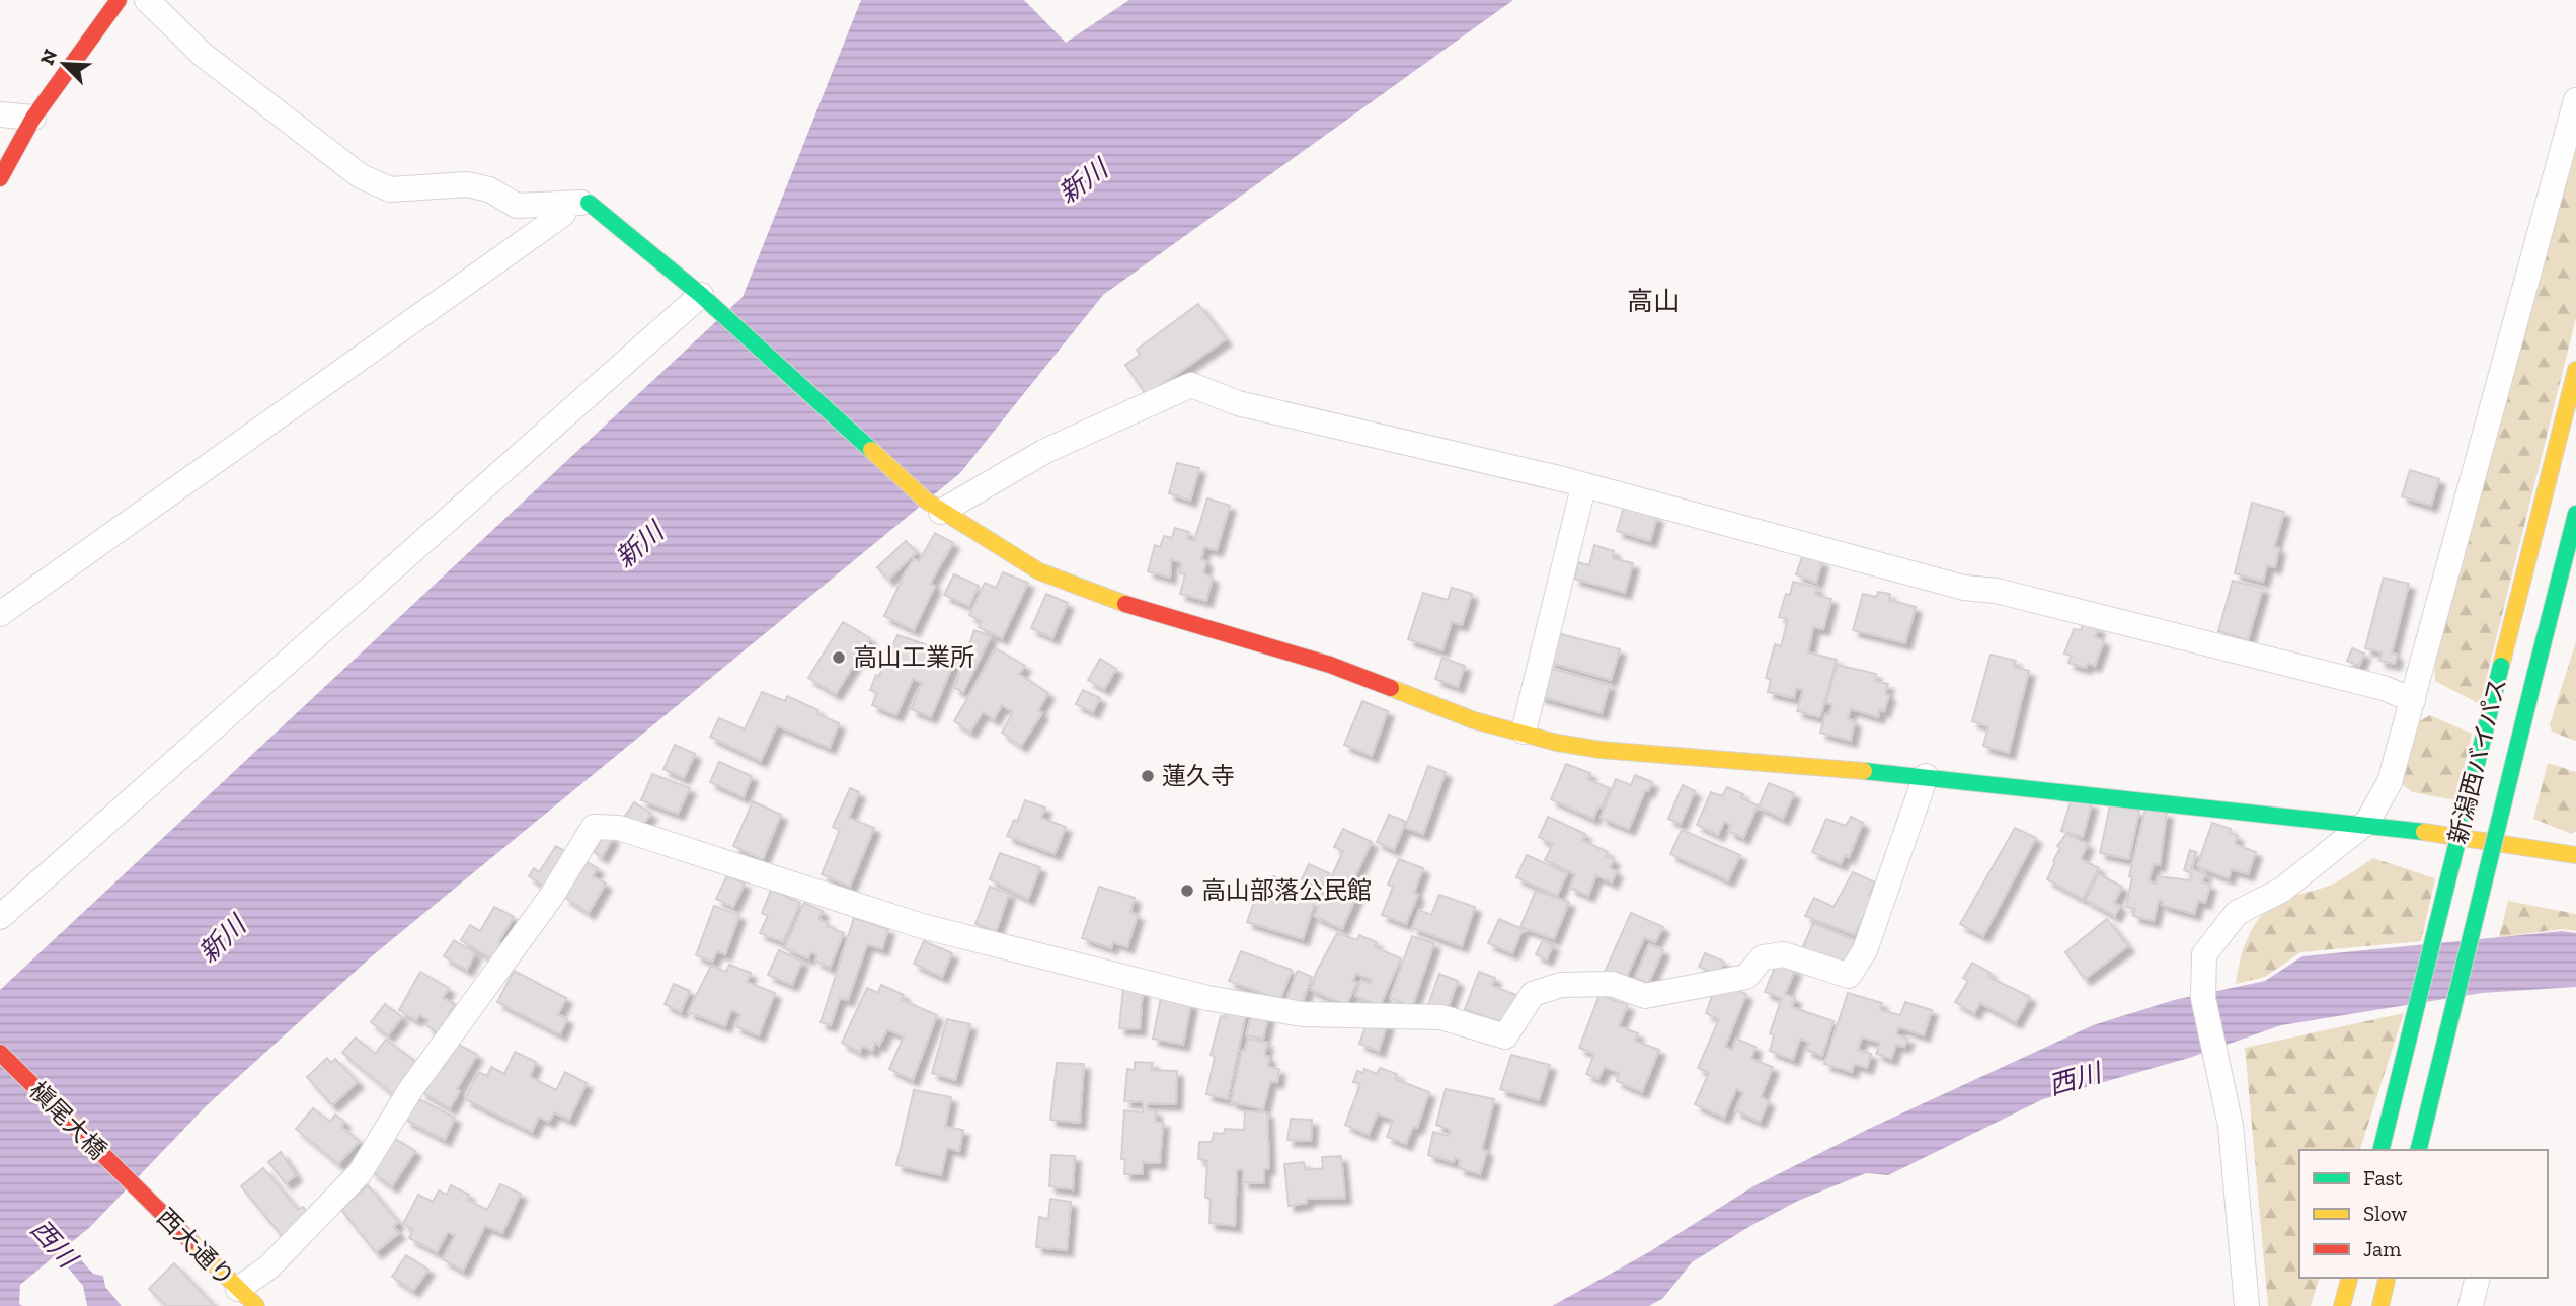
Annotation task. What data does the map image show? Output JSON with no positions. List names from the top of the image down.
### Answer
{
  "streets": {
    "main road": ["新潟西バイパス", "槇尾大橋", "西大通り"]
  },
  "crossings": [
    ["槇尾大橋", "西大通り"]
  ],
  "districts": ["高山"],
  "water": ["新川", "西川"],
  "places": ["高山工業所", "蓮久寺", "高山部落公民館"],
  "legend": ["Fast", "Slow", "Jam"],
  "north": "top left"
}
